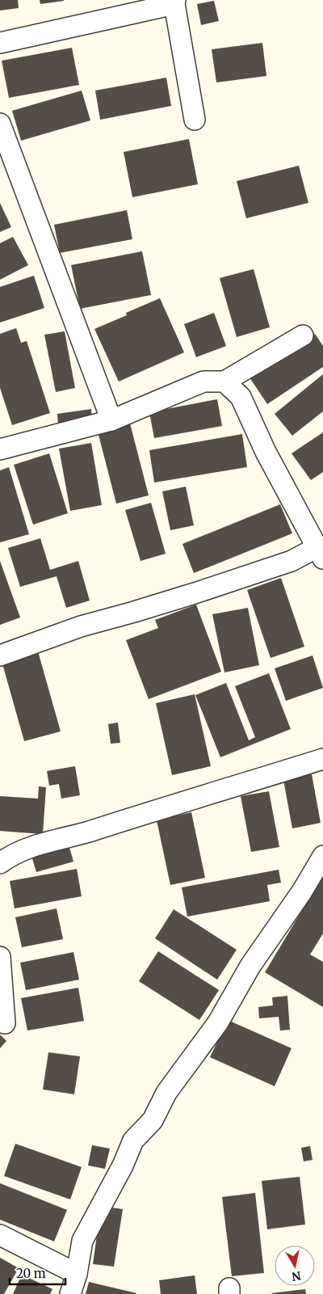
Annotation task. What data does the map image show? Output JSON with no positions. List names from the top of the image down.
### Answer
{
  "scale_bar": "20 m",
  "north": "bottom"
}
